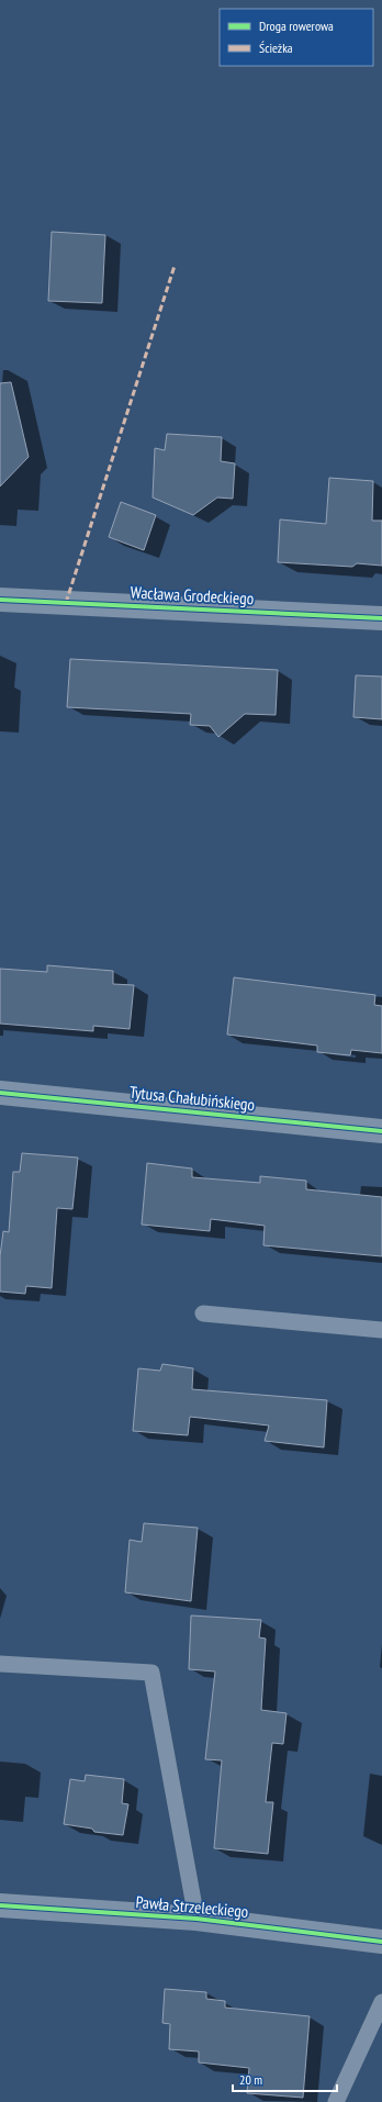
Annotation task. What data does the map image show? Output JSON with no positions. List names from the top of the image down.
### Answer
{
  "streets": {
    "street": ["Wacława Grodeckiego", "Tytusa Chałubińskiego", "Pawła Strzeleckiego"]
  },
  "legend": ["Droga rowerowa", "Ścieżka"],
  "scale_bar": "20 m"
}
